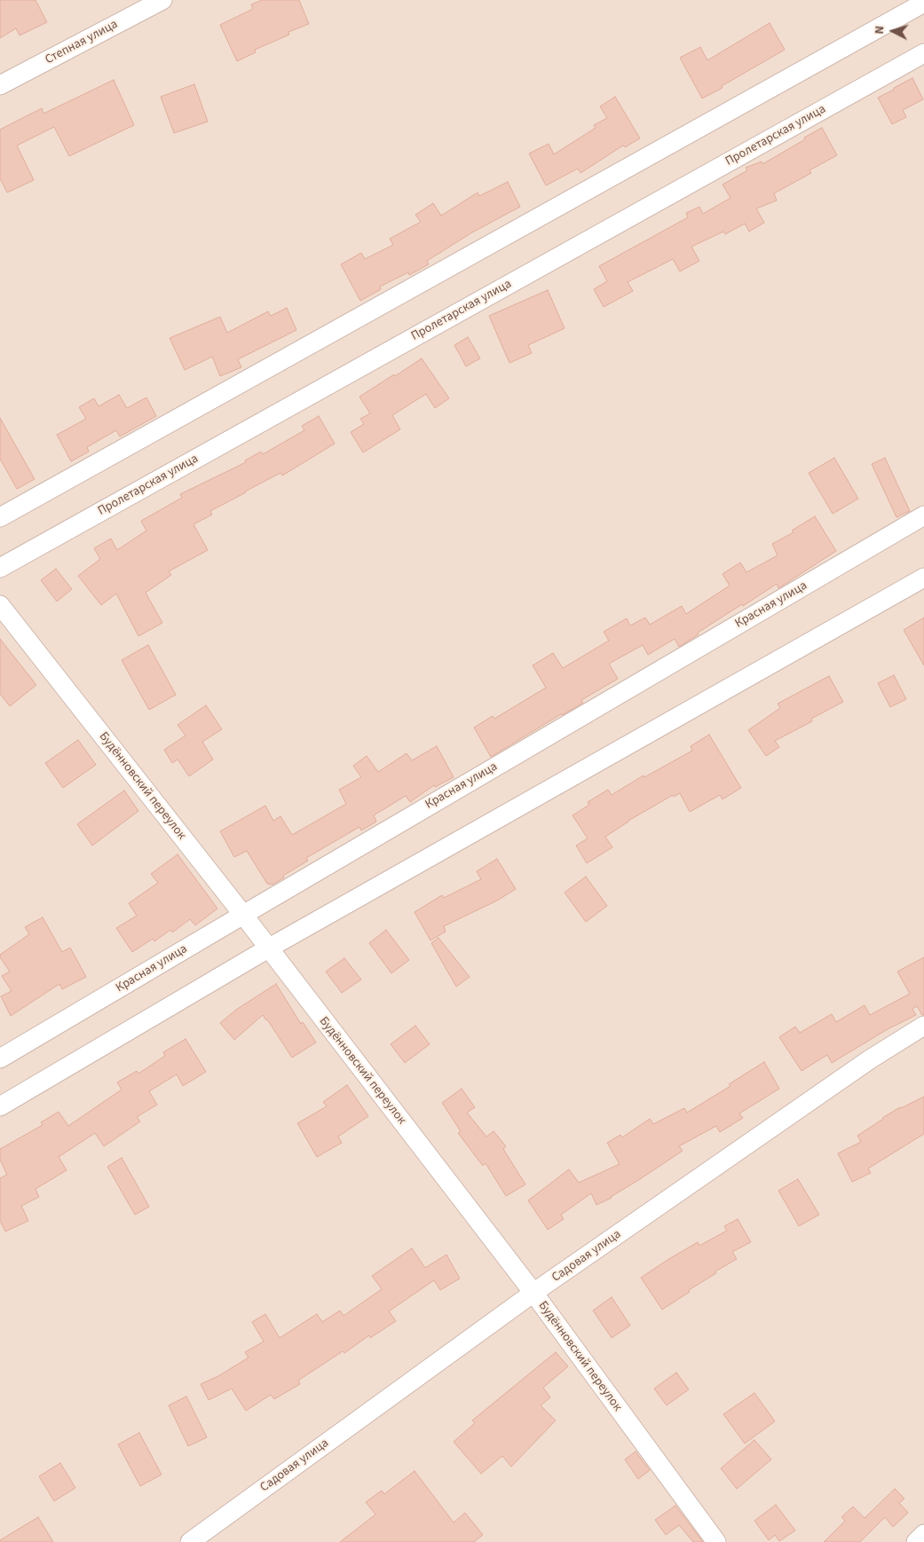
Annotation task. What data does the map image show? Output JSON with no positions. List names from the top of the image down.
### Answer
{
  "streets": {
    "street": [
      "Степная улица",
      "Пролетарская улица",
      "Красная улица",
      "Будённовский переулок",
      "Садовая улица"
    ]
  },
  "crossings": [
    ["Красная улица", "Будённовский переулок"],
    ["Будённовский переулок", "Садовая улица"]
  ],
  "north": "left"
}
